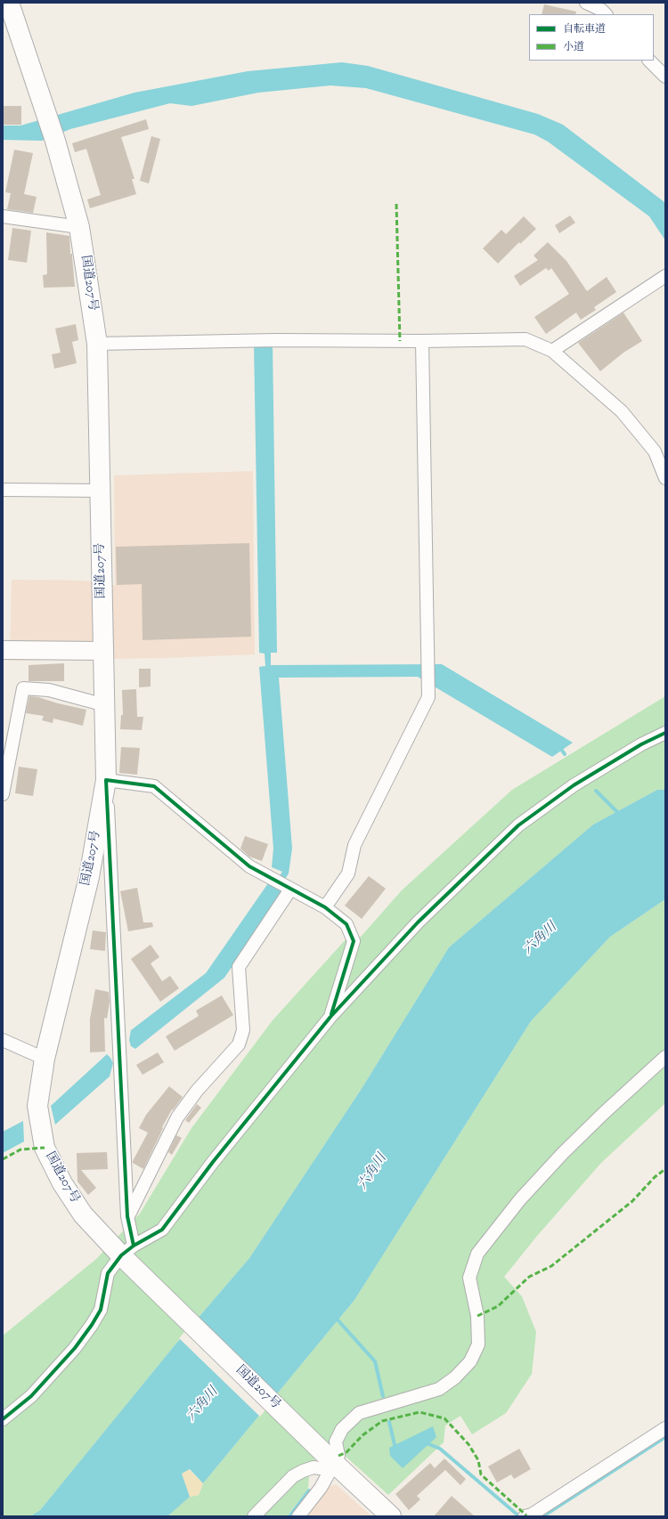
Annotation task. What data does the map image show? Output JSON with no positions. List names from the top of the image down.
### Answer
{
  "streets": {
    "highway": ["国道207号"]
  },
  "water": ["六角川"],
  "legend": ["自転車道", "小道"]
}
